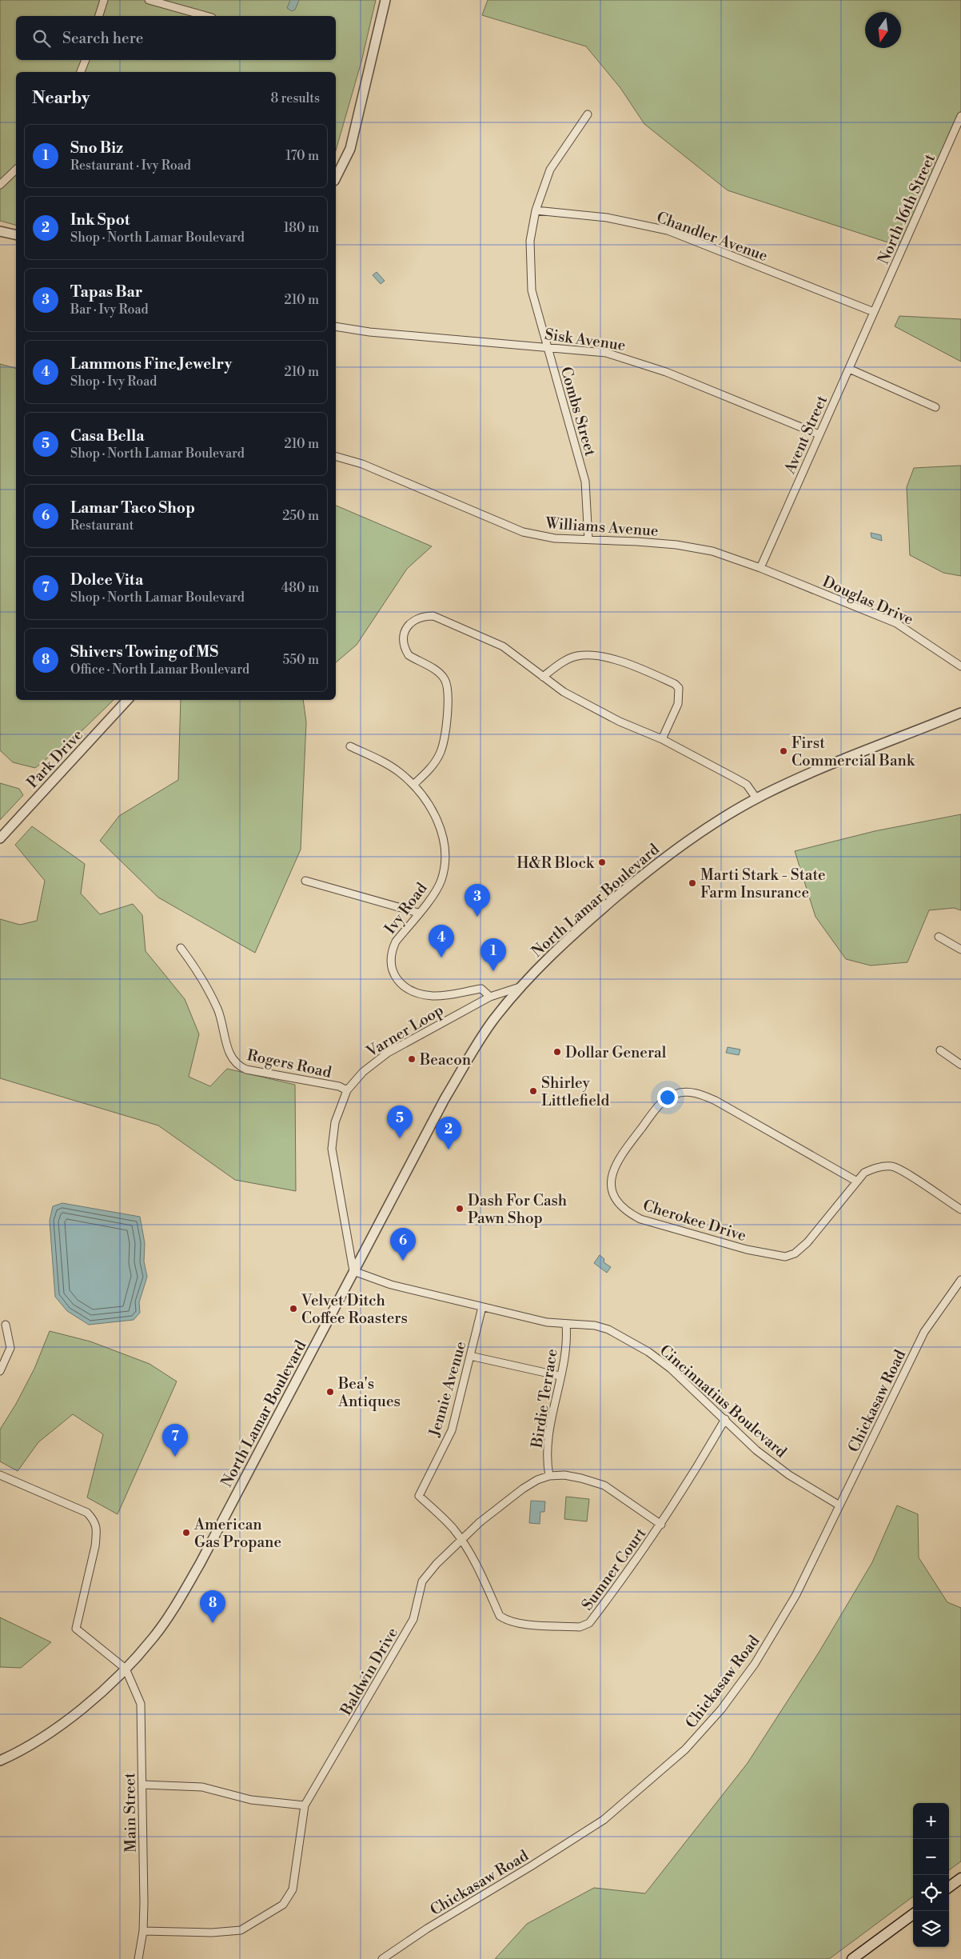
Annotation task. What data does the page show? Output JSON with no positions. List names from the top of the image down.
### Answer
{
  "streets": {
    "street": [
      "North 16th Street",
      "Chandler Avenue",
      "Sisk Avenue",
      "Combs Street",
      "Avent Street",
      "Williams Avenue",
      "Douglas Drive",
      "Park Drive",
      "North Lamar Boulevard",
      "Ivy Road",
      "Varner Loop",
      "Rogers Road",
      "Cherokee Drive",
      "Jennie Avenue",
      "Birdie Terrace",
      "Cincinnatius Boulevard",
      "Chickasaw Road",
      "Sumner Court",
      "Baldwin Drive",
      "Main Street"
    ]
  },
  "crossings": [
    ["North 16th Street", "Chandler Avenue"],
    ["North 16th Street", "Avent Street"],
    ["Chandler Avenue", "Combs Street"],
    ["Chandler Avenue", "Avent Street"],
    ["Sisk Avenue", "Combs Street"],
    ["Sisk Avenue", "Avent Street"],
    ["Combs Street", "Williams Avenue"],
    ["Avent Street", "Williams Avenue"],
    ["Avent Street", "Douglas Drive"],
    ["Williams Avenue", "Douglas Drive"],
    ["North Lamar Boulevard", "Varner Loop"],
    ["North Lamar Boulevard", "Cincinnatius Boulevard"],
    ["North Lamar Boulevard", "Main Street"],
    ["Ivy Road", "Varner Loop"],
    ["Varner Loop", "Rogers Road"],
    ["Varner Loop", "Cincinnatius Boulevard"],
    ["Jennie Avenue", "Cincinnatius Boulevard"],
    ["Jennie Avenue", "Sumner Court"],
    ["Birdie Terrace", "Cincinnatius Boulevard"],
    ["Birdie Terrace", "Baldwin Drive"],
    ["Cincinnatius Boulevard", "Chickasaw Road"],
    ["Cincinnatius Boulevard", "Sumner Court"],
    ["Sumner Court", "Baldwin Drive"],
    ["Baldwin Drive", "Main Street"]
  ],
  "places": [
    "First Commercial Bank",
    "H&R Block",
    "Marti Stark - State Farm Insurance",
    "Dollar General",
    "Beacon",
    "Shirley Littlefield",
    "Dash For Cash Pawn Shop",
    "Velvet Ditch Coffee Roasters",
    "Bea's Antiques",
    "American Gas Propane"
  ],
  "north": "bottom",
  "page": {
    "search": "Search here",
    "heading": ["Nearby", "8 results"],
    "list": [
      {
        "mark": "1",
        "name": "Sno Biz",
        "note": "Restaurant · Ivy Road",
        "value": "170 m"
      },
      {
        "mark": "2",
        "name": "Ink Spot",
        "note": "Shop · North Lamar Boulevard",
        "value": "180 m"
      },
      {
        "mark": "3",
        "name": "Tapas Bar",
        "note": "Bar · Ivy Road",
        "value": "210 m"
      },
      {
        "mark": "4",
        "name": "Lammons Fine Jewelry",
        "note": "Shop · Ivy Road",
        "value": "210 m"
      },
      {
        "mark": "5",
        "name": "Casa Bella",
        "note": "Shop · North Lamar Boulevard",
        "value": "210 m"
      },
      {
        "mark": "6",
        "name": "Lamar Taco Shop",
        "note": "Restaurant",
        "value": "250 m"
      },
      {
        "mark": "7",
        "name": "Dolce Vita",
        "note": "Shop · North Lamar Boulevard",
        "value": "480 m"
      },
      {
        "mark": "8",
        "name": "Shivers Towing of MS",
        "note": "Office · North Lamar Boulevard",
        "value": "550 m"
      }
    ],
    "pins": [
      "3",
      "4",
      "1",
      "5",
      "2",
      "6",
      "7",
      "8"
    ],
    "map_buttons": ["+", "−"]
  }
}
